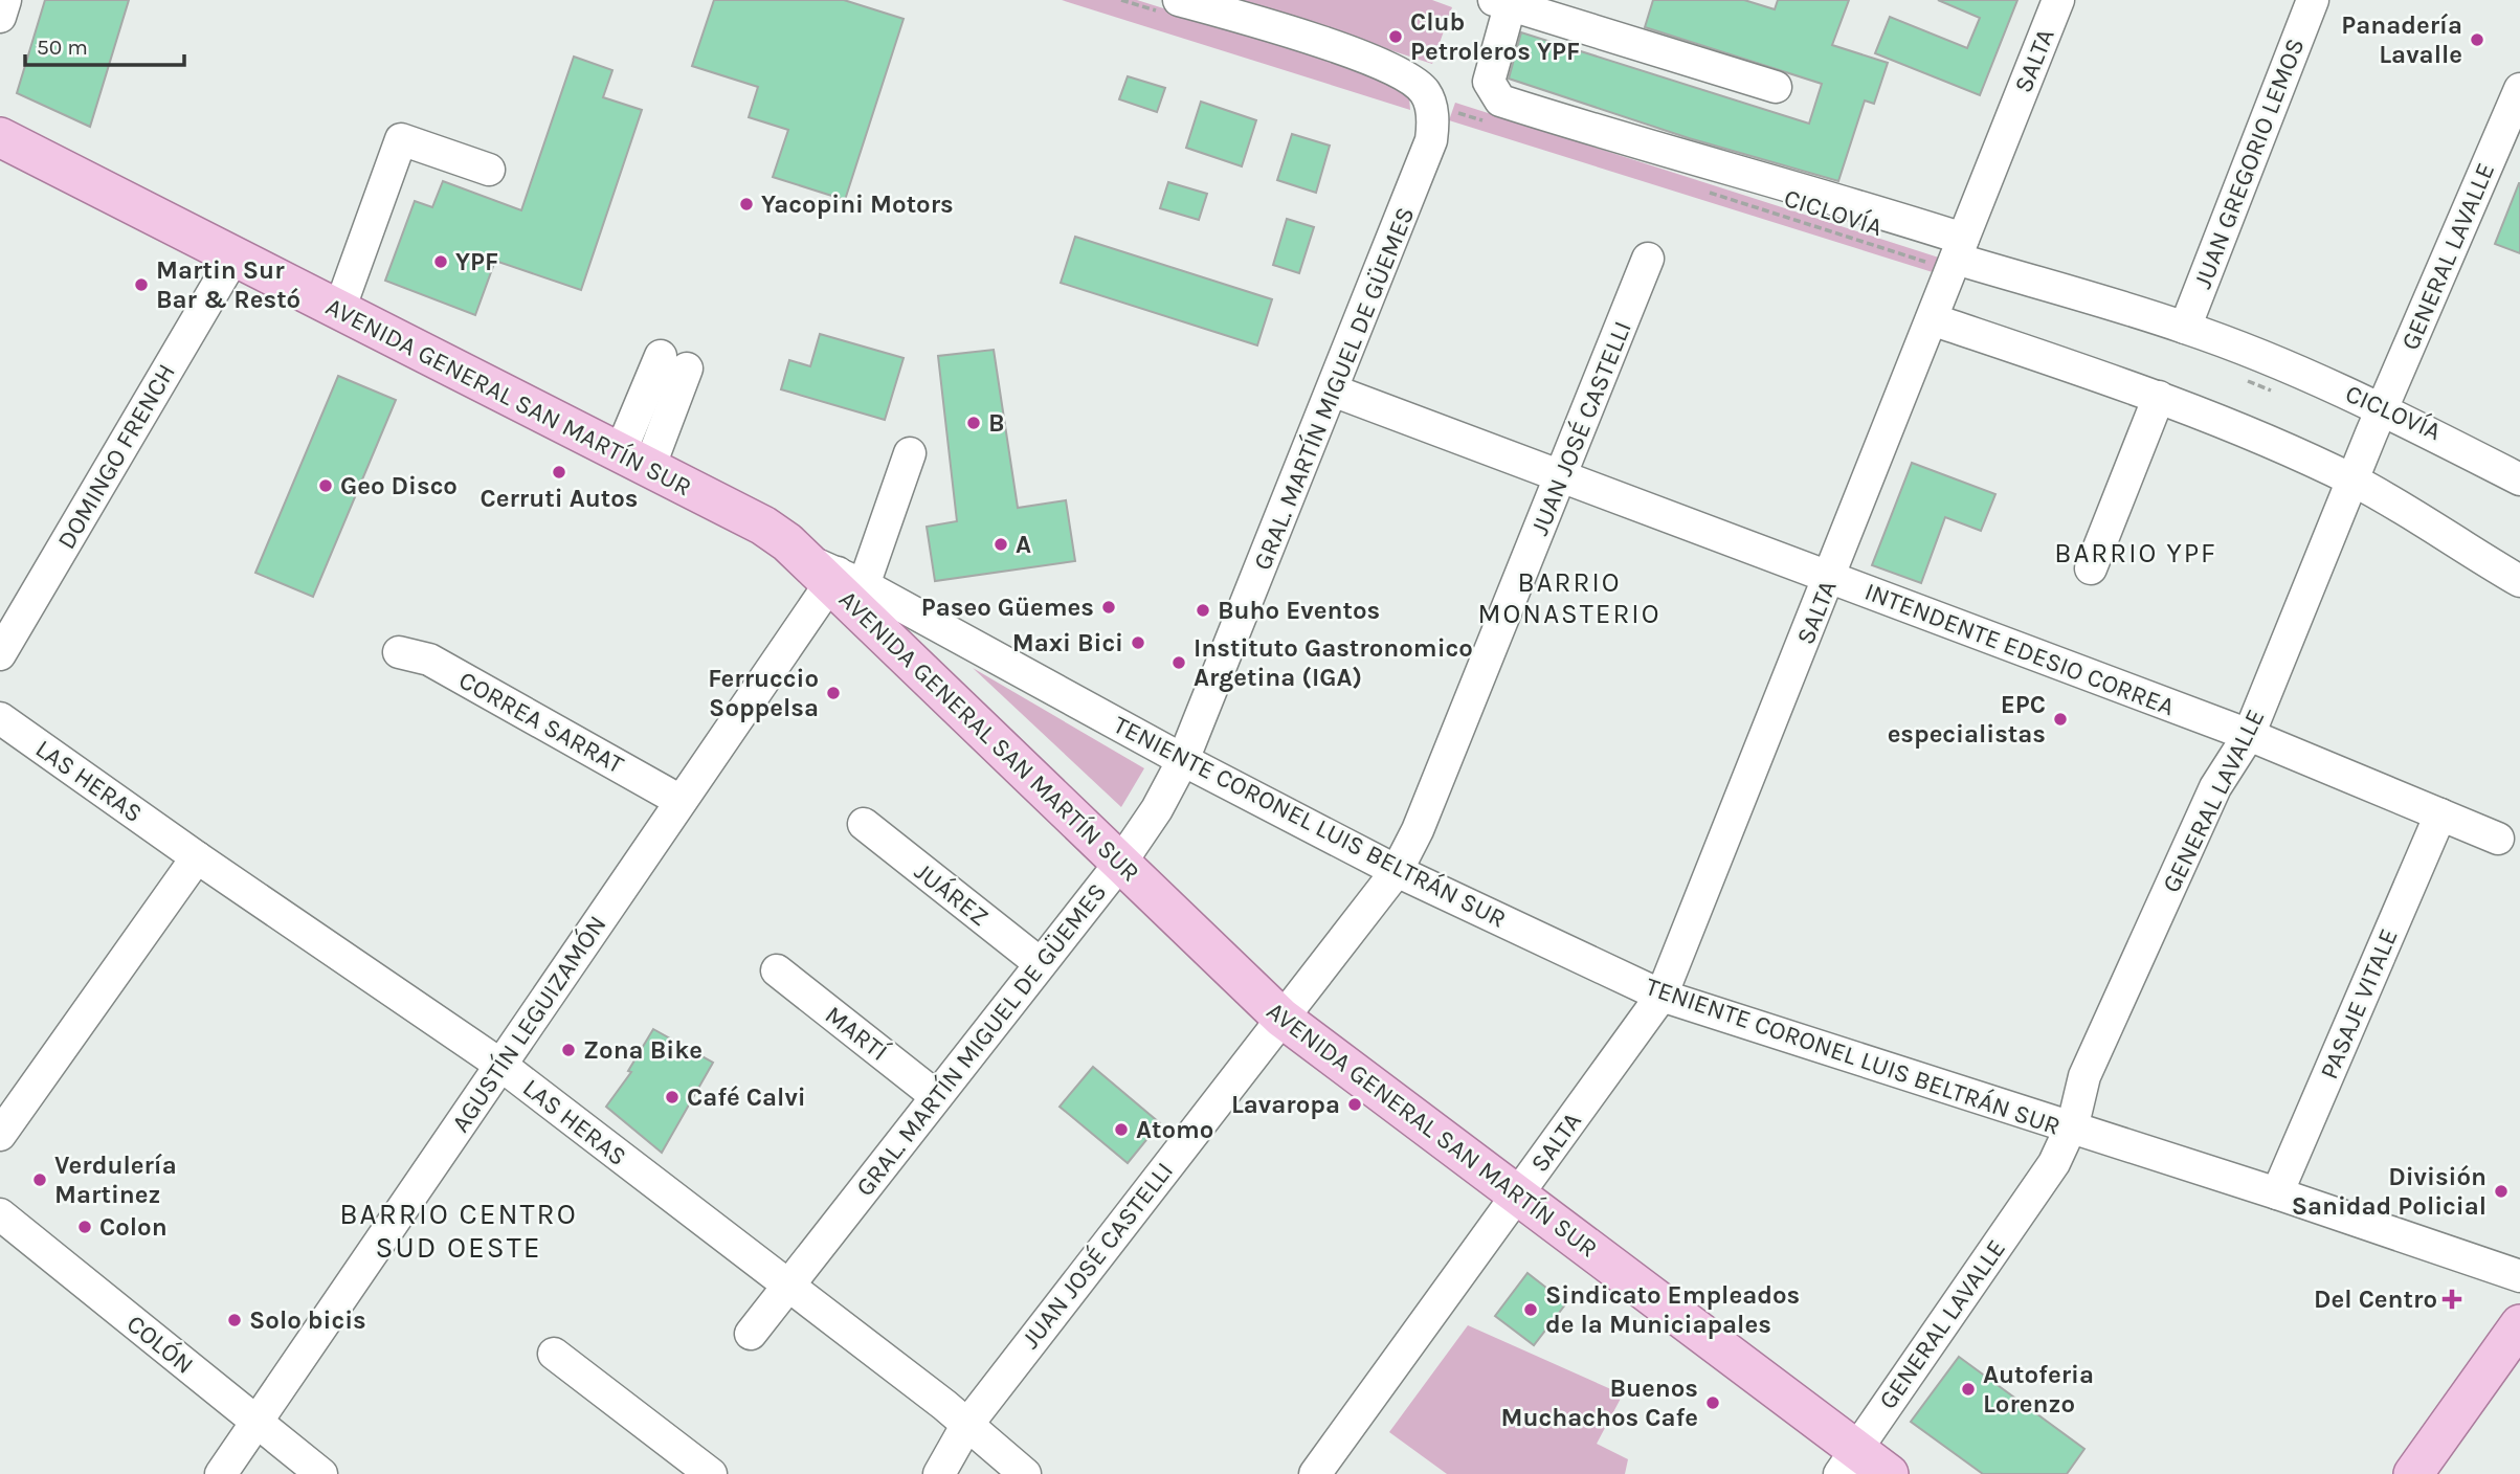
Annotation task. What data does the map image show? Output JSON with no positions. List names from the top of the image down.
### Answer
{
  "streets": {
    "main road": ["AVENIDA GENERAL SAN MARTÍN SUR"],
    "street": [
      "SALTA",
      "JUAN GREGORIO LEMOS",
      "GENERAL LAVALLE",
      "GRAL. MARTÍN MIGUEL DE GÜEMES",
      "JUAN JOSÉ CASTELLI",
      "DOMINGO FRENCH",
      "INTENDENTE EDESIO CORREA",
      "CORREA SARRAT",
      "LAS HERAS",
      "TENIENTE CORONEL LUIS BELTRÁN SUR",
      "JUÁREZ",
      "PASAJE VITALE",
      "AGUSTÍN LEGUIZAMÓN",
      "MARTÍ",
      "COLÓN"
    ],
    "path": ["CICLOVÍA"]
  },
  "crossings": [
    ["SALTA", "CICLOVÍA"],
    ["SALTA", "AVENIDA GENERAL SAN MARTÍN SUR"],
    ["SALTA", "INTENDENTE EDESIO CORREA"],
    ["SALTA", "TENIENTE CORONEL LUIS BELTRÁN SUR"],
    ["GENERAL LAVALLE", "AVENIDA GENERAL SAN MARTÍN SUR"],
    ["GENERAL LAVALLE", "INTENDENTE EDESIO CORREA"],
    ["GENERAL LAVALLE", "TENIENTE CORONEL LUIS BELTRÁN SUR"],
    ["GRAL. MARTÍN MIGUEL DE GÜEMES", "AVENIDA GENERAL SAN MARTÍN SUR"],
    ["GRAL. MARTÍN MIGUEL DE GÜEMES", "INTENDENTE EDESIO CORREA"],
    ["GRAL. MARTÍN MIGUEL DE GÜEMES", "LAS HERAS"],
    ["GRAL. MARTÍN MIGUEL DE GÜEMES", "TENIENTE CORONEL LUIS BELTRÁN SUR"],
    ["GRAL. MARTÍN MIGUEL DE GÜEMES", "JUÁREZ"],
    ["GRAL. MARTÍN MIGUEL DE GÜEMES", "MARTÍ"],
    ["AVENIDA GENERAL SAN MARTÍN SUR", "JUAN JOSÉ CASTELLI"],
    ["AVENIDA GENERAL SAN MARTÍN SUR", "DOMINGO FRENCH"],
    ["AVENIDA GENERAL SAN MARTÍN SUR", "TENIENTE CORONEL LUIS BELTRÁN SUR"],
    ["AVENIDA GENERAL SAN MARTÍN SUR", "AGUSTÍN LEGUIZAMÓN"],
    ["JUAN JOSÉ CASTELLI", "INTENDENTE EDESIO CORREA"],
    ["JUAN JOSÉ CASTELLI", "LAS HERAS"],
    ["JUAN JOSÉ CASTELLI", "TENIENTE CORONEL LUIS BELTRÁN SUR"],
    ["INTENDENTE EDESIO CORREA", "PASAJE VITALE"],
    ["CORREA SARRAT", "AGUSTÍN LEGUIZAMÓN"],
    ["LAS HERAS", "AGUSTÍN LEGUIZAMÓN"],
    ["TENIENTE CORONEL LUIS BELTRÁN SUR", "PASAJE VITALE"],
    ["TENIENTE CORONEL LUIS BELTRÁN SUR", "AGUSTÍN LEGUIZAMÓN"],
    ["AGUSTÍN LEGUIZAMÓN", "COLÓN"]
  ],
  "districts": ["BARRIO YPF", "BARRIO MONASTERIO", "BARRIO CENTRO SUD OESTE"],
  "places": {
    "other": [
      "Club Petroleros YPF",
      "Panadería Lavalle",
      "Yacopini Motors",
      "YPF",
      "Martin Sur Bar & Restó",
      "B",
      "Cerruti Autos",
      "Geo Disco",
      "A",
      "Paseo Güemes",
      "Buho Eventos",
      "Maxi Bici",
      "Instituto Gastronomico Argetina (IGA)",
      "Ferruccio Soppelsa",
      "EPC especialistas",
      "Zona Bike",
      "Café Calvi",
      "Lavaropa",
      "Atomo",
      "Verdulería Martinez",
      "División Sanidad Policial",
      "Colon",
      "Sindicato Empleados de la Municiapales",
      "Solo bicis",
      "Autoferia Lorenzo",
      "Buenos Muchachos Cafe"
    ],
    "health": ["Del Centro"]
  },
  "scale_bar": "50 m"
}
